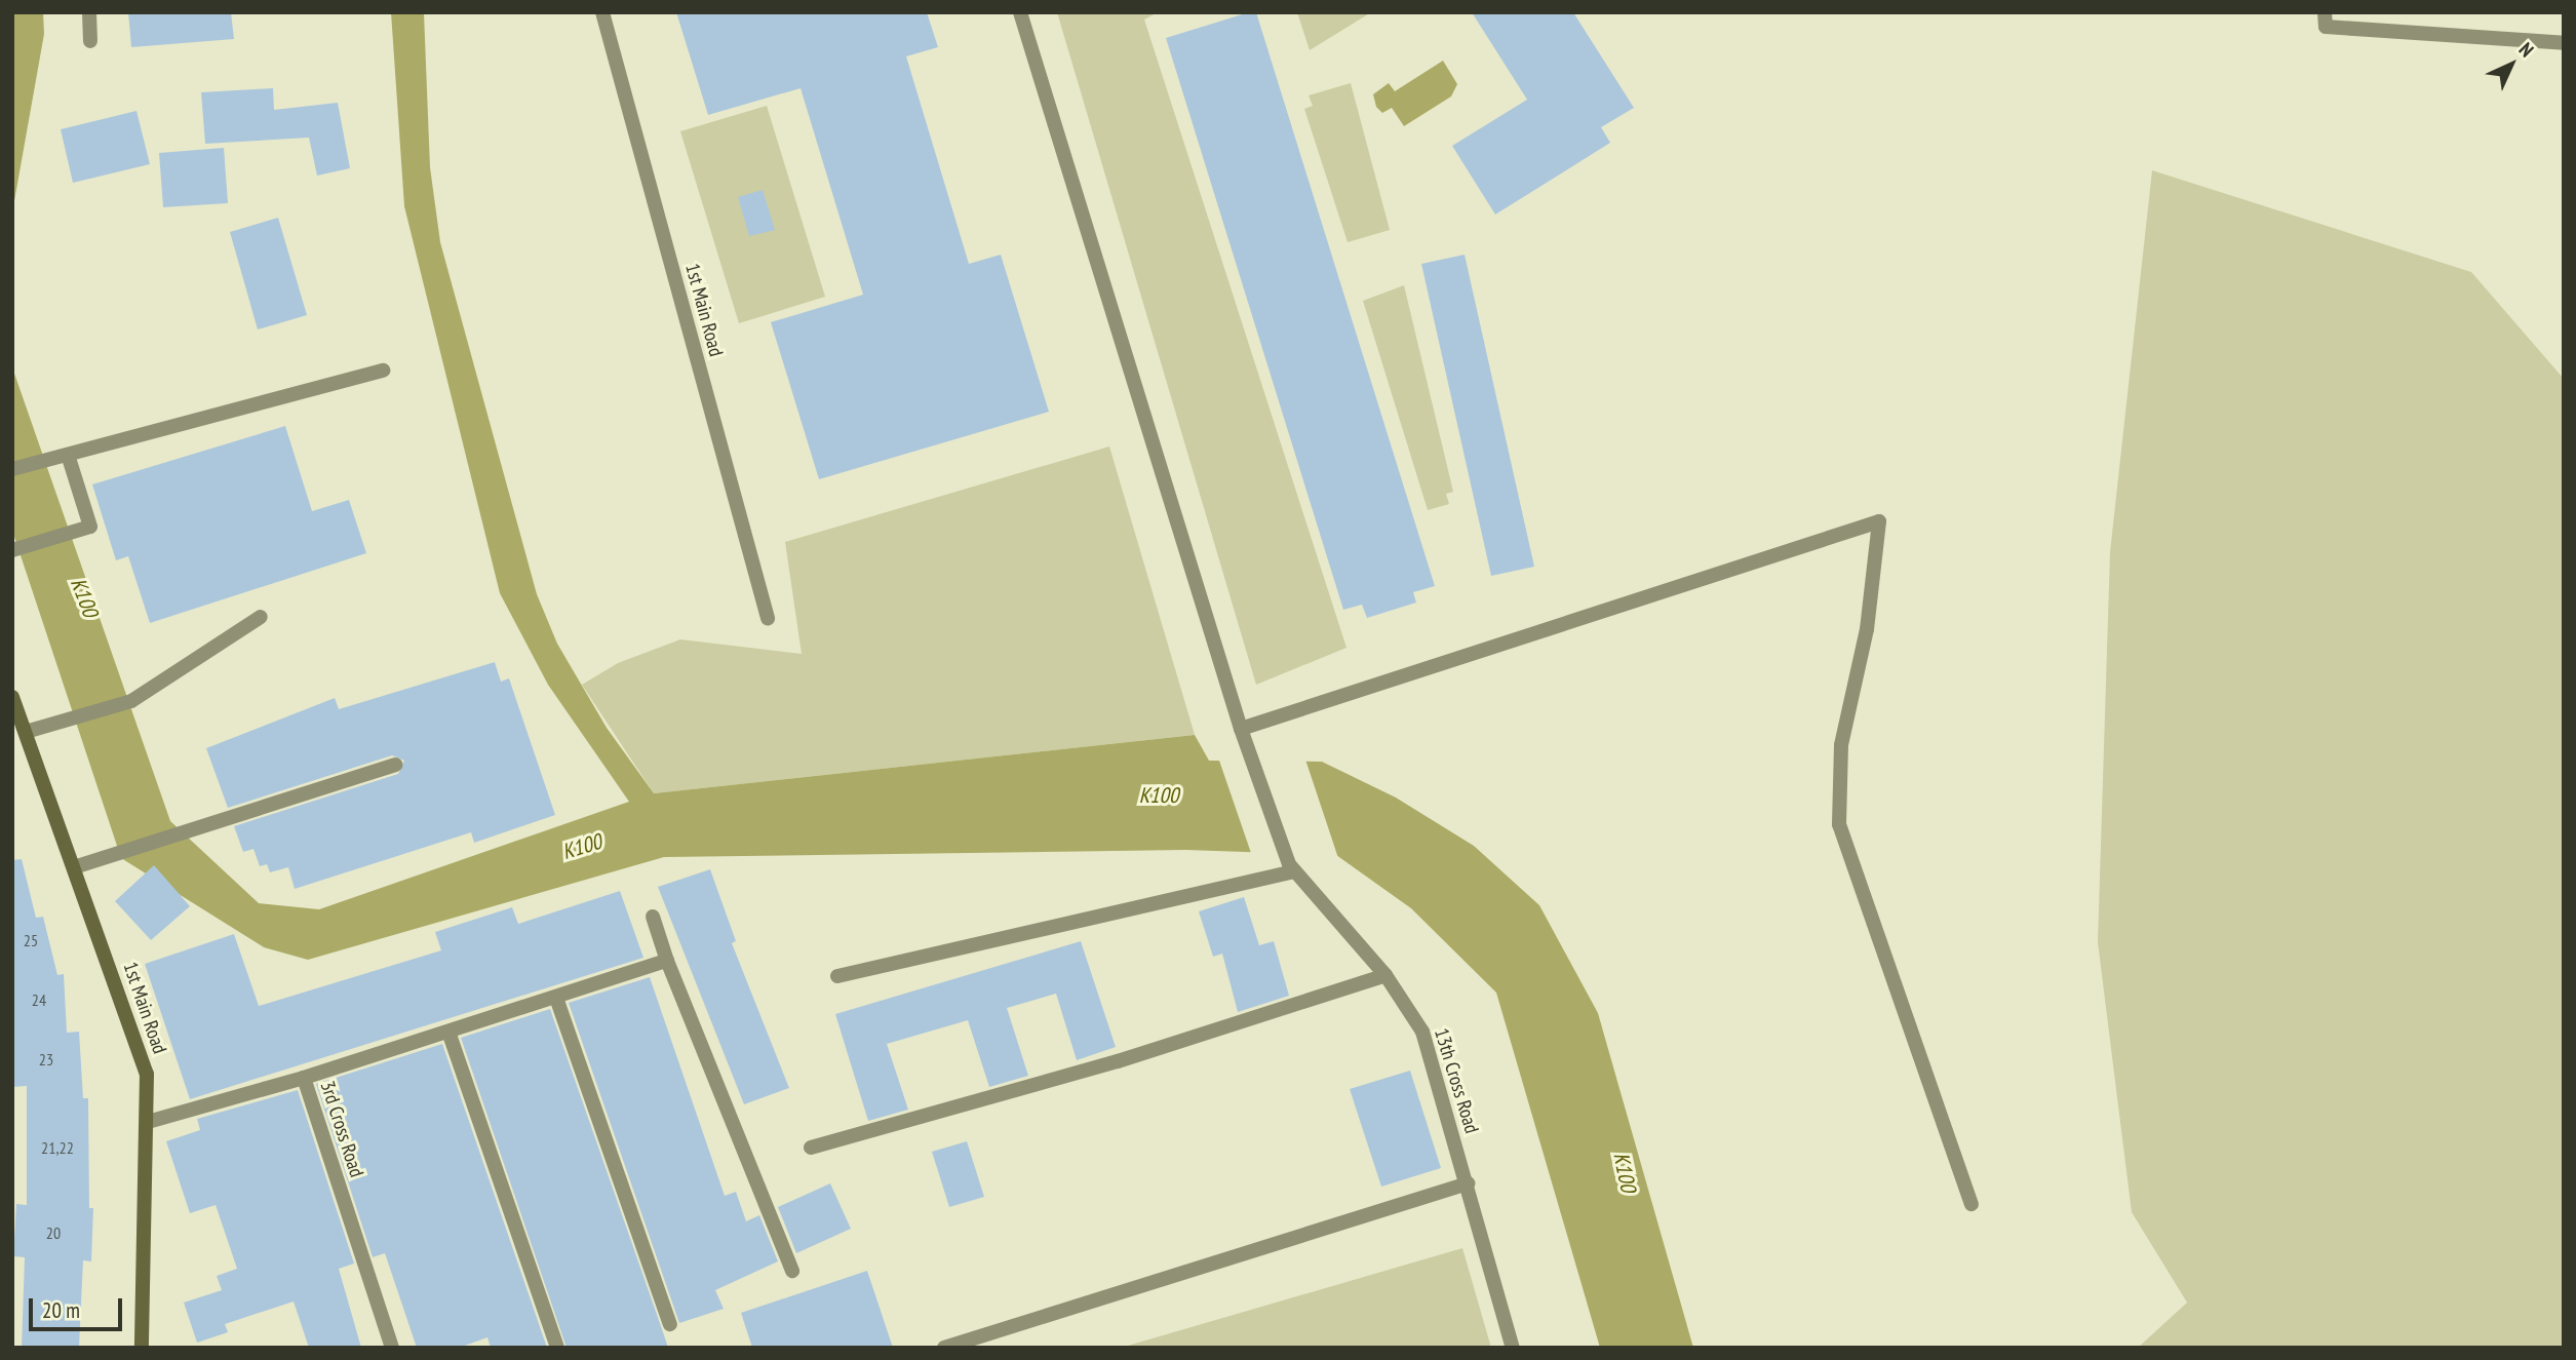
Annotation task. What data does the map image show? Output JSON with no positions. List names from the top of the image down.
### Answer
{
  "streets": {
    "street": ["1st Main Road", "13th Cross Road", "3rd Cross Road"]
  },
  "crossings": [
    ["1st Main Road", "3rd Cross Road"]
  ],
  "water": ["K100"],
  "house_numbers": [
    "25",
    "24",
    "23",
    "21,22",
    "20"
  ],
  "scale_bar": "20 m",
  "north": "top right"
}
